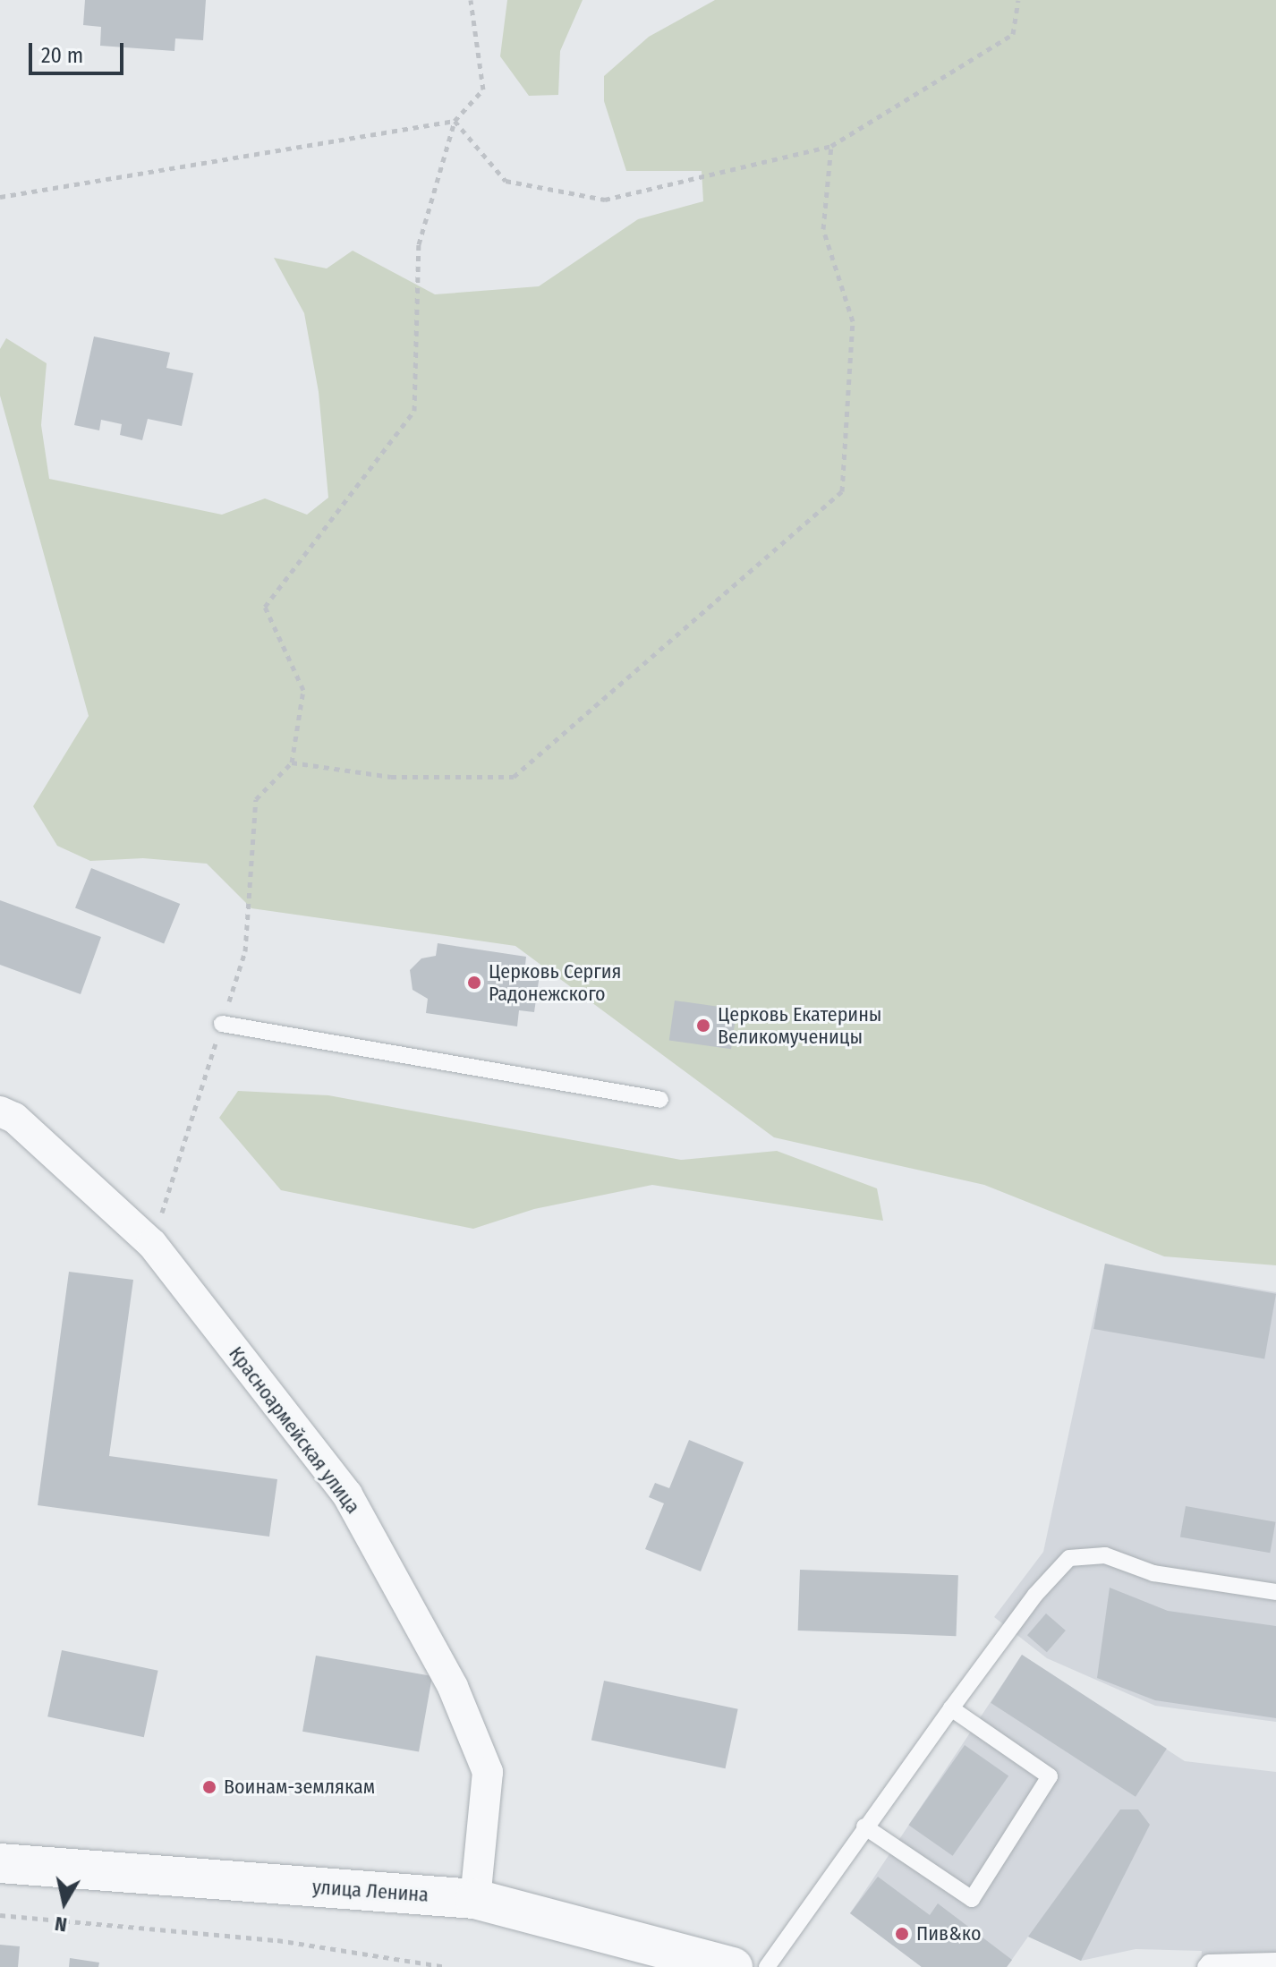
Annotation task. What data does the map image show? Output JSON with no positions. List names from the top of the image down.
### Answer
{
  "streets": {
    "street": ["Красноармейская улица", "улица Ленина"]
  },
  "crossings": [
    ["Красноармейская улица", "улица Ленина"]
  ],
  "places": [
    "Церковь Сергия Радонежского",
    "Церковь Екатерины Великомученицы",
    "Воинам-землякам",
    "Пив&ко"
  ],
  "scale_bar": "20 m",
  "north": "bottom"
}
